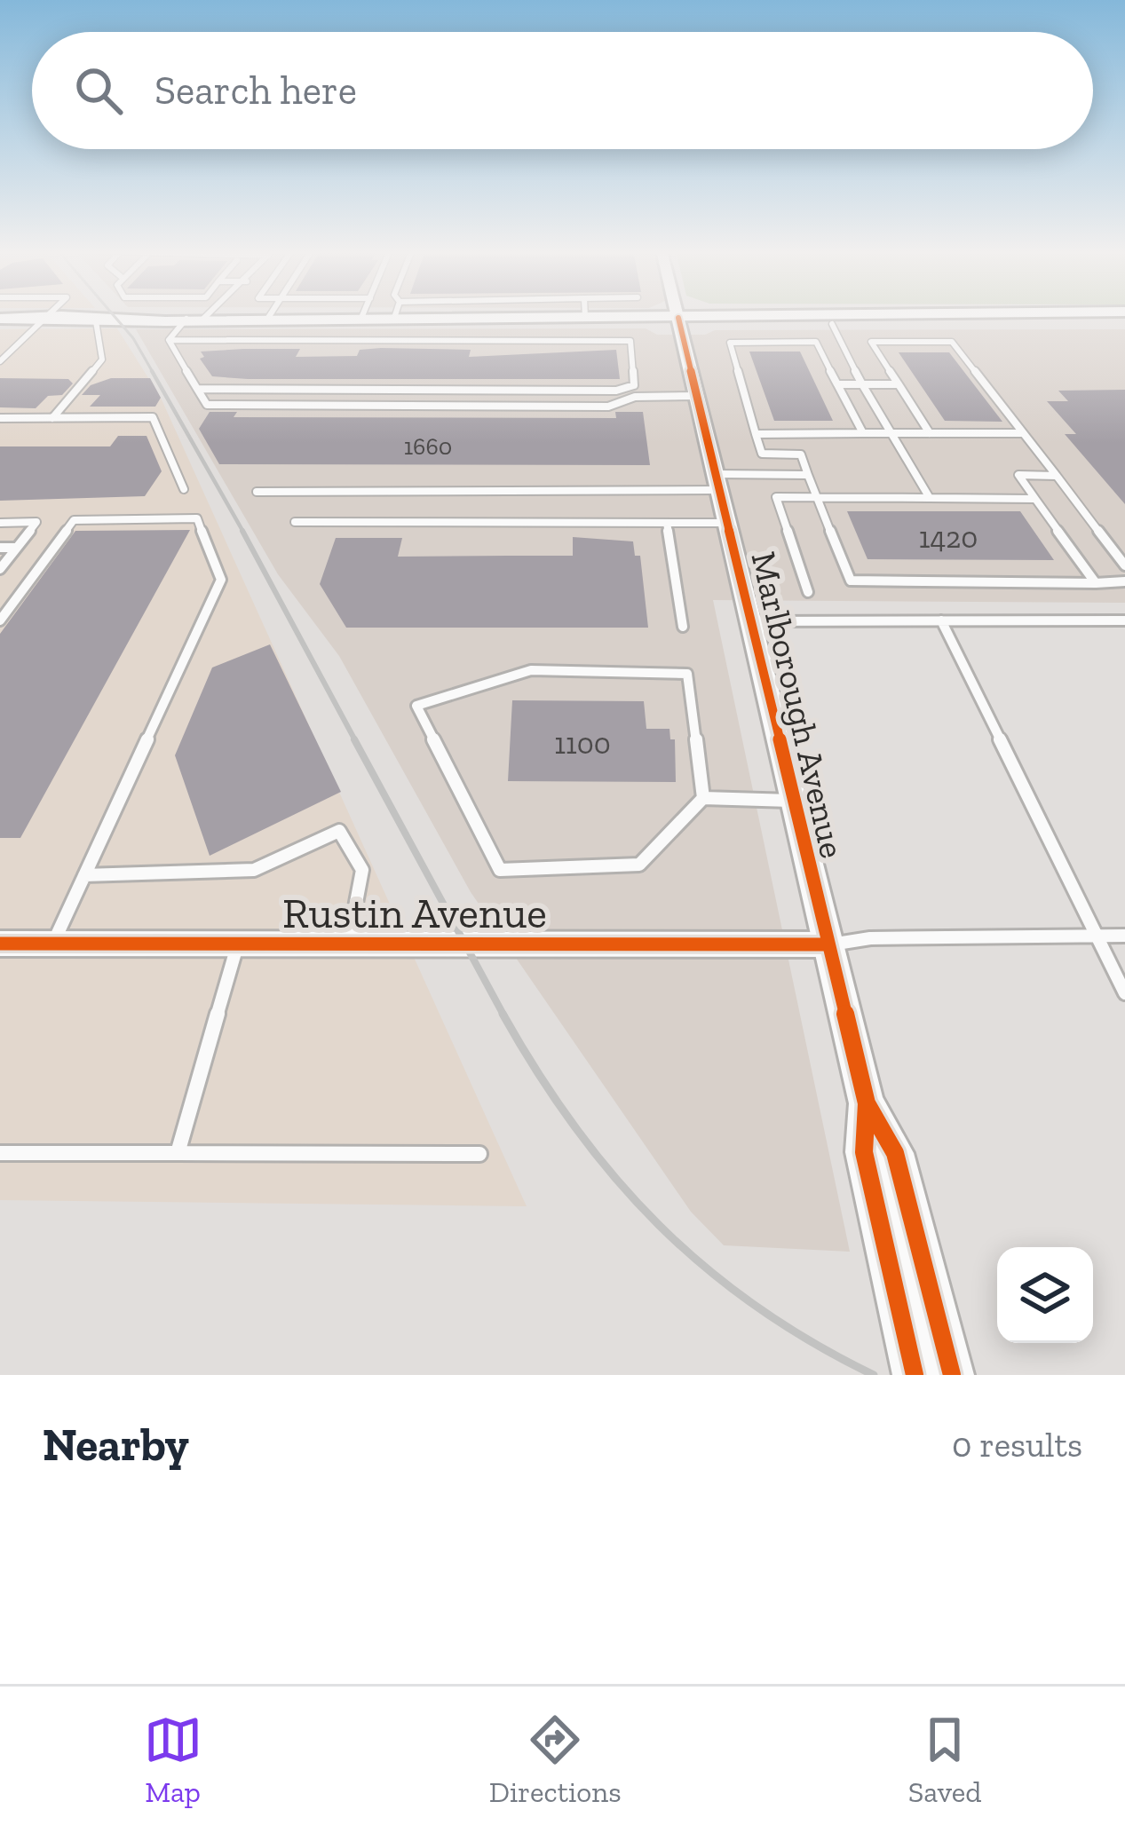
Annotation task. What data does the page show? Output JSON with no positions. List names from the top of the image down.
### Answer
{
  "streets": {
    "street": ["Marlborough Avenue", "Rustin Avenue"]
  },
  "crossings": [
    ["Marlborough Avenue", "Rustin Avenue"]
  ],
  "house_numbers": ["1660", "1420", "1100"],
  "page": {
    "search": "Search here",
    "heading": ["Nearby", "0 results"],
    "nav": ["Map", "Directions", "Saved"]
  }
}
